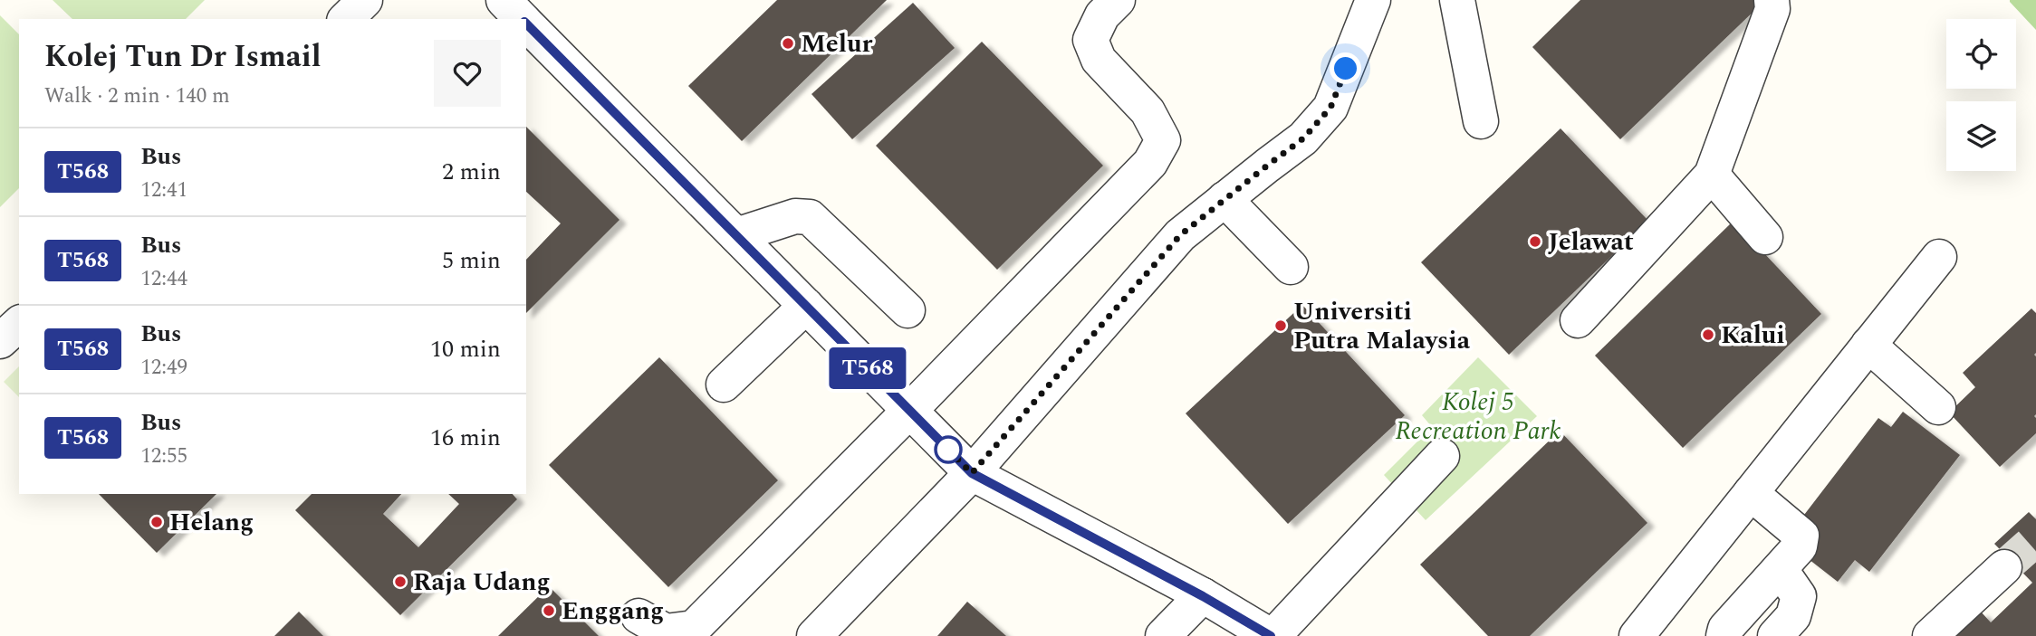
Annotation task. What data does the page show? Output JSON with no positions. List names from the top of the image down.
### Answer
{
  "parks": ["Kolej 5 Recreation Park"],
  "places": [
    "Melur",
    "Jelawat",
    "Universiti Putra Malaysia",
    "Kalui",
    "Helang",
    "Raja Udang",
    "Enggang"
  ],
  "lines": ["bus line T568"],
  "page": {
    "on_map": "T568",
    "heading": ["Kolej Tun Dr Ismail", "Walk · 2 min · 140 m"],
    "list": [
      {
        "mark": "T568",
        "name": "Bus",
        "note": "12:41",
        "value": "2 min"
      },
      {
        "mark": "T568",
        "name": "Bus",
        "note": "12:44",
        "value": "5 min"
      },
      {
        "mark": "T568",
        "name": "Bus",
        "note": "12:49",
        "value": "10 min"
      },
      {
        "mark": "T568",
        "name": "Bus",
        "note": "12:55",
        "value": "16 min"
      }
    ]
  }
}
